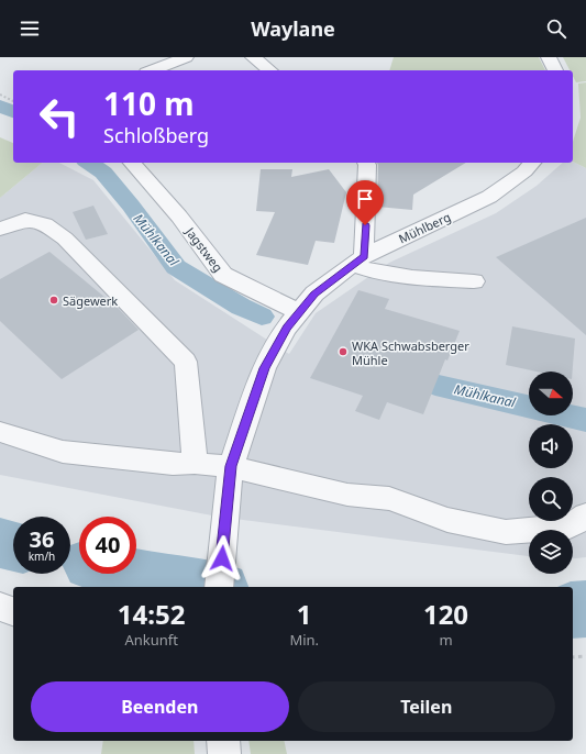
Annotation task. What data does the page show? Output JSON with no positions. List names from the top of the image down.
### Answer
{
  "streets": {
    "street": ["Mühlberg", "Jagstweg"]
  },
  "crossings": [
    ["Mühlberg", "Jagstweg"]
  ],
  "water": ["Mühlkanal"],
  "places": ["Sägewerk", "WKA Schwabsberger Mühle"],
  "north": "right",
  "page": {
    "header": "Waylane",
    "turn": ["110 m", "Schloßberg"],
    "speed": "36 km/h",
    "limit": "40",
    "eta": [
      "14:52",
      "Ankunft",
      "1",
      "Min.",
      "120",
      "m"
    ],
    "buttons": ["Beenden", "Teilen"]
  }
}
